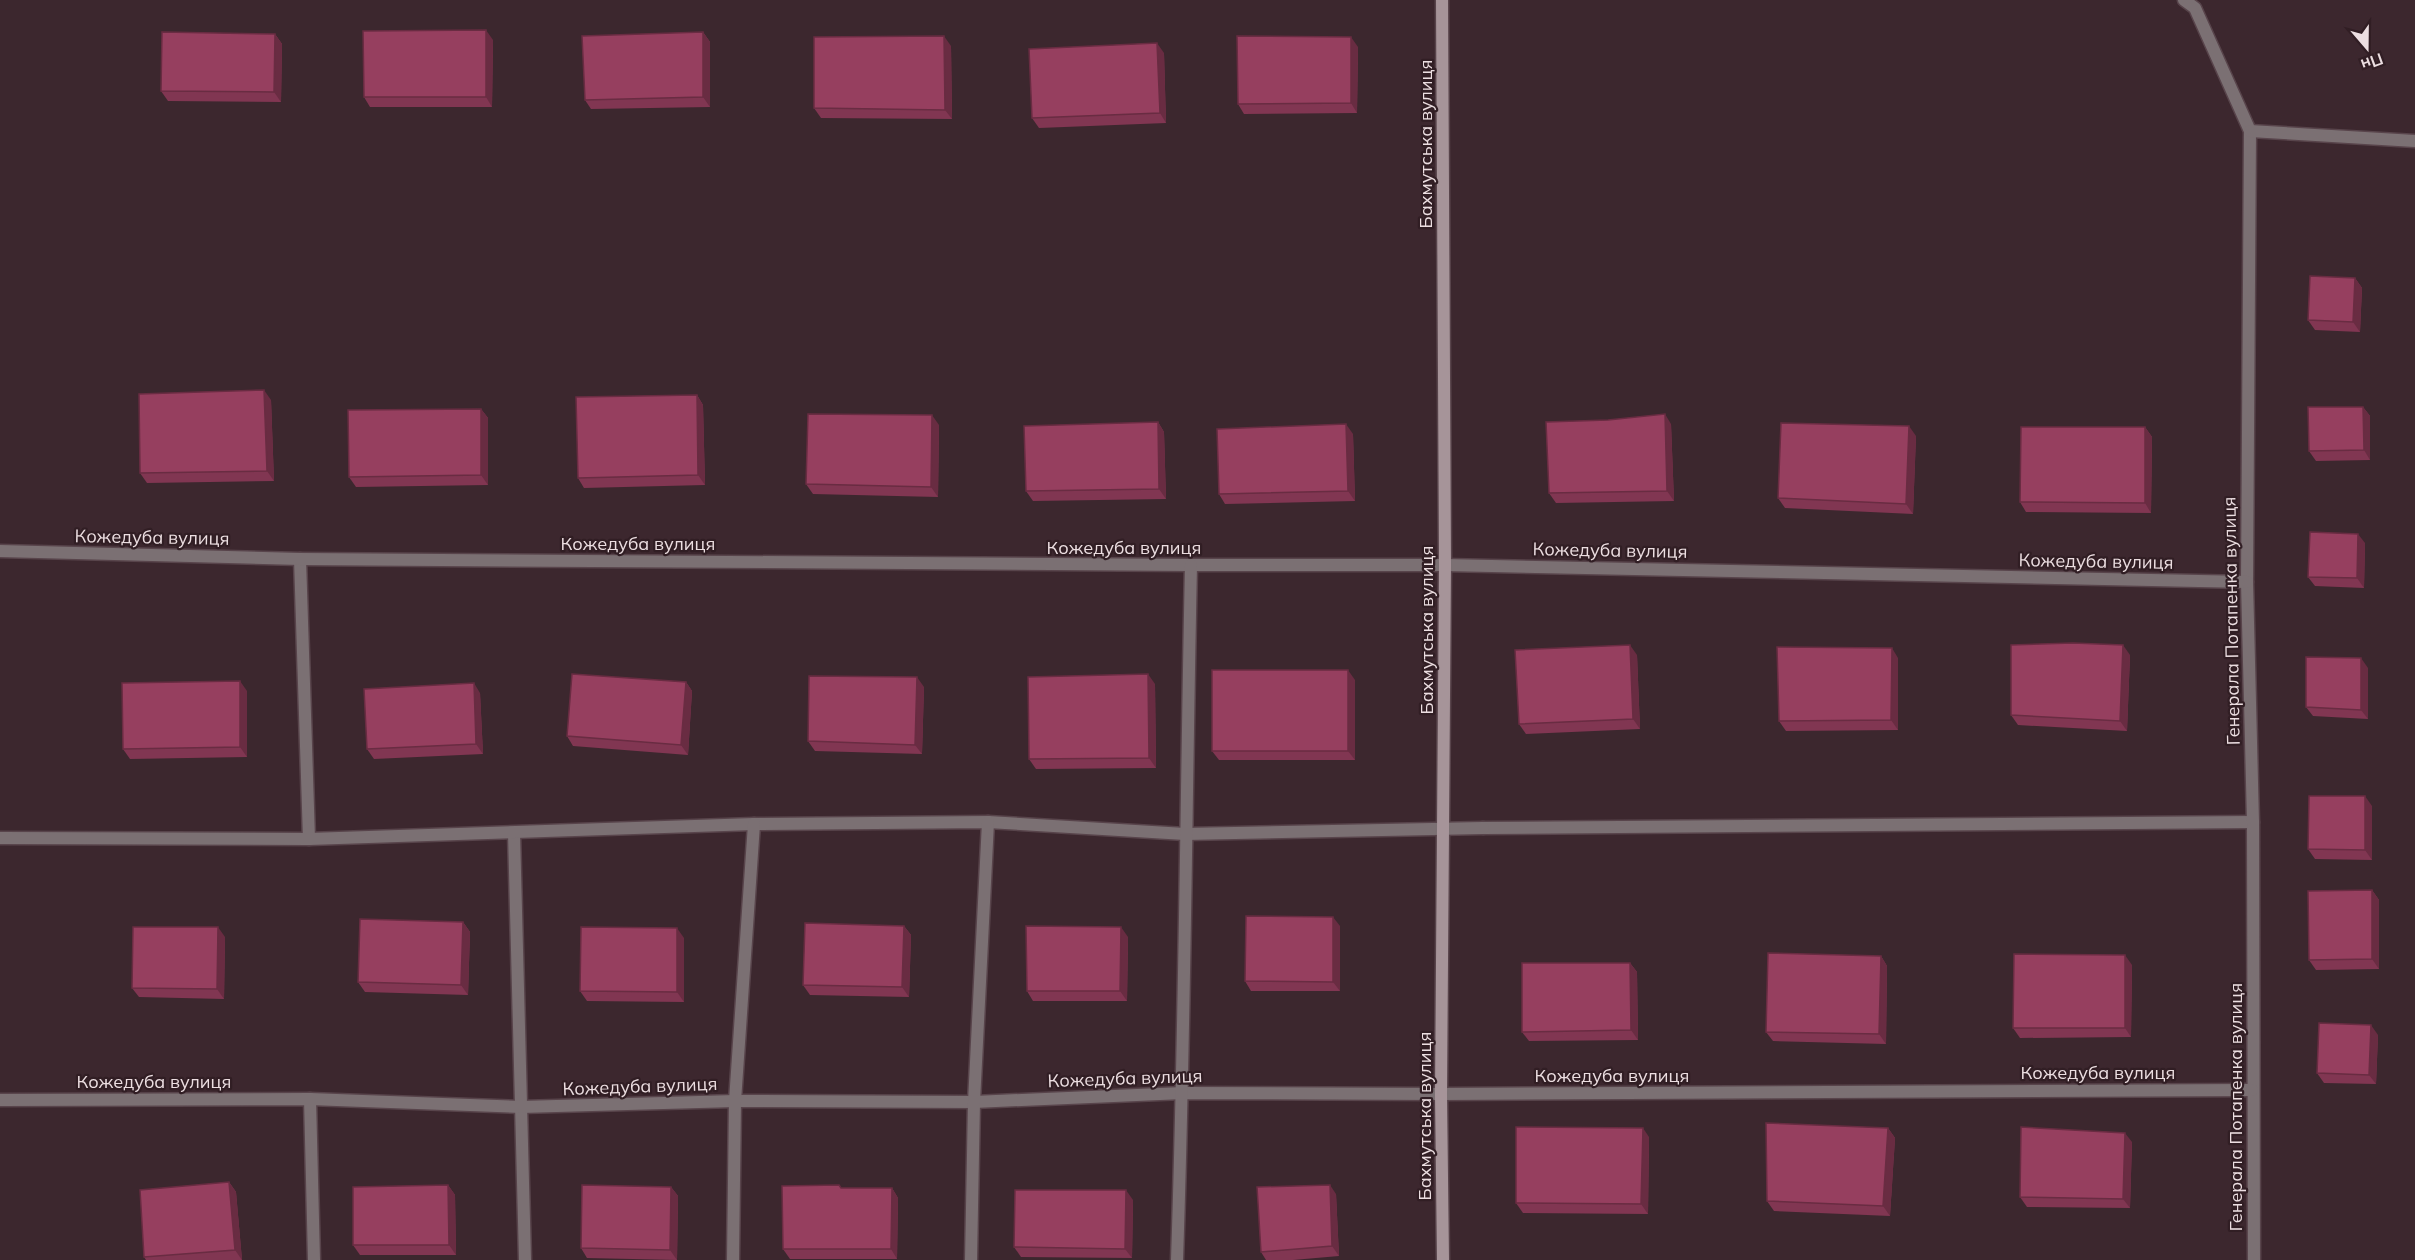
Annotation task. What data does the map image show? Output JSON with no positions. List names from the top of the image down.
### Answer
{
  "streets": {
    "main road": ["Бахмутська вулиця"],
    "street": ["Кожедуба вулиця", "Генерала Потапенка вулиця"]
  },
  "crossings": [
    ["Бахмутська вулиця", "Кожедуба вулиця"],
    ["Кожедуба вулиця", "Генерала Потапенка вулиця"]
  ],
  "north": "bottom"
}
